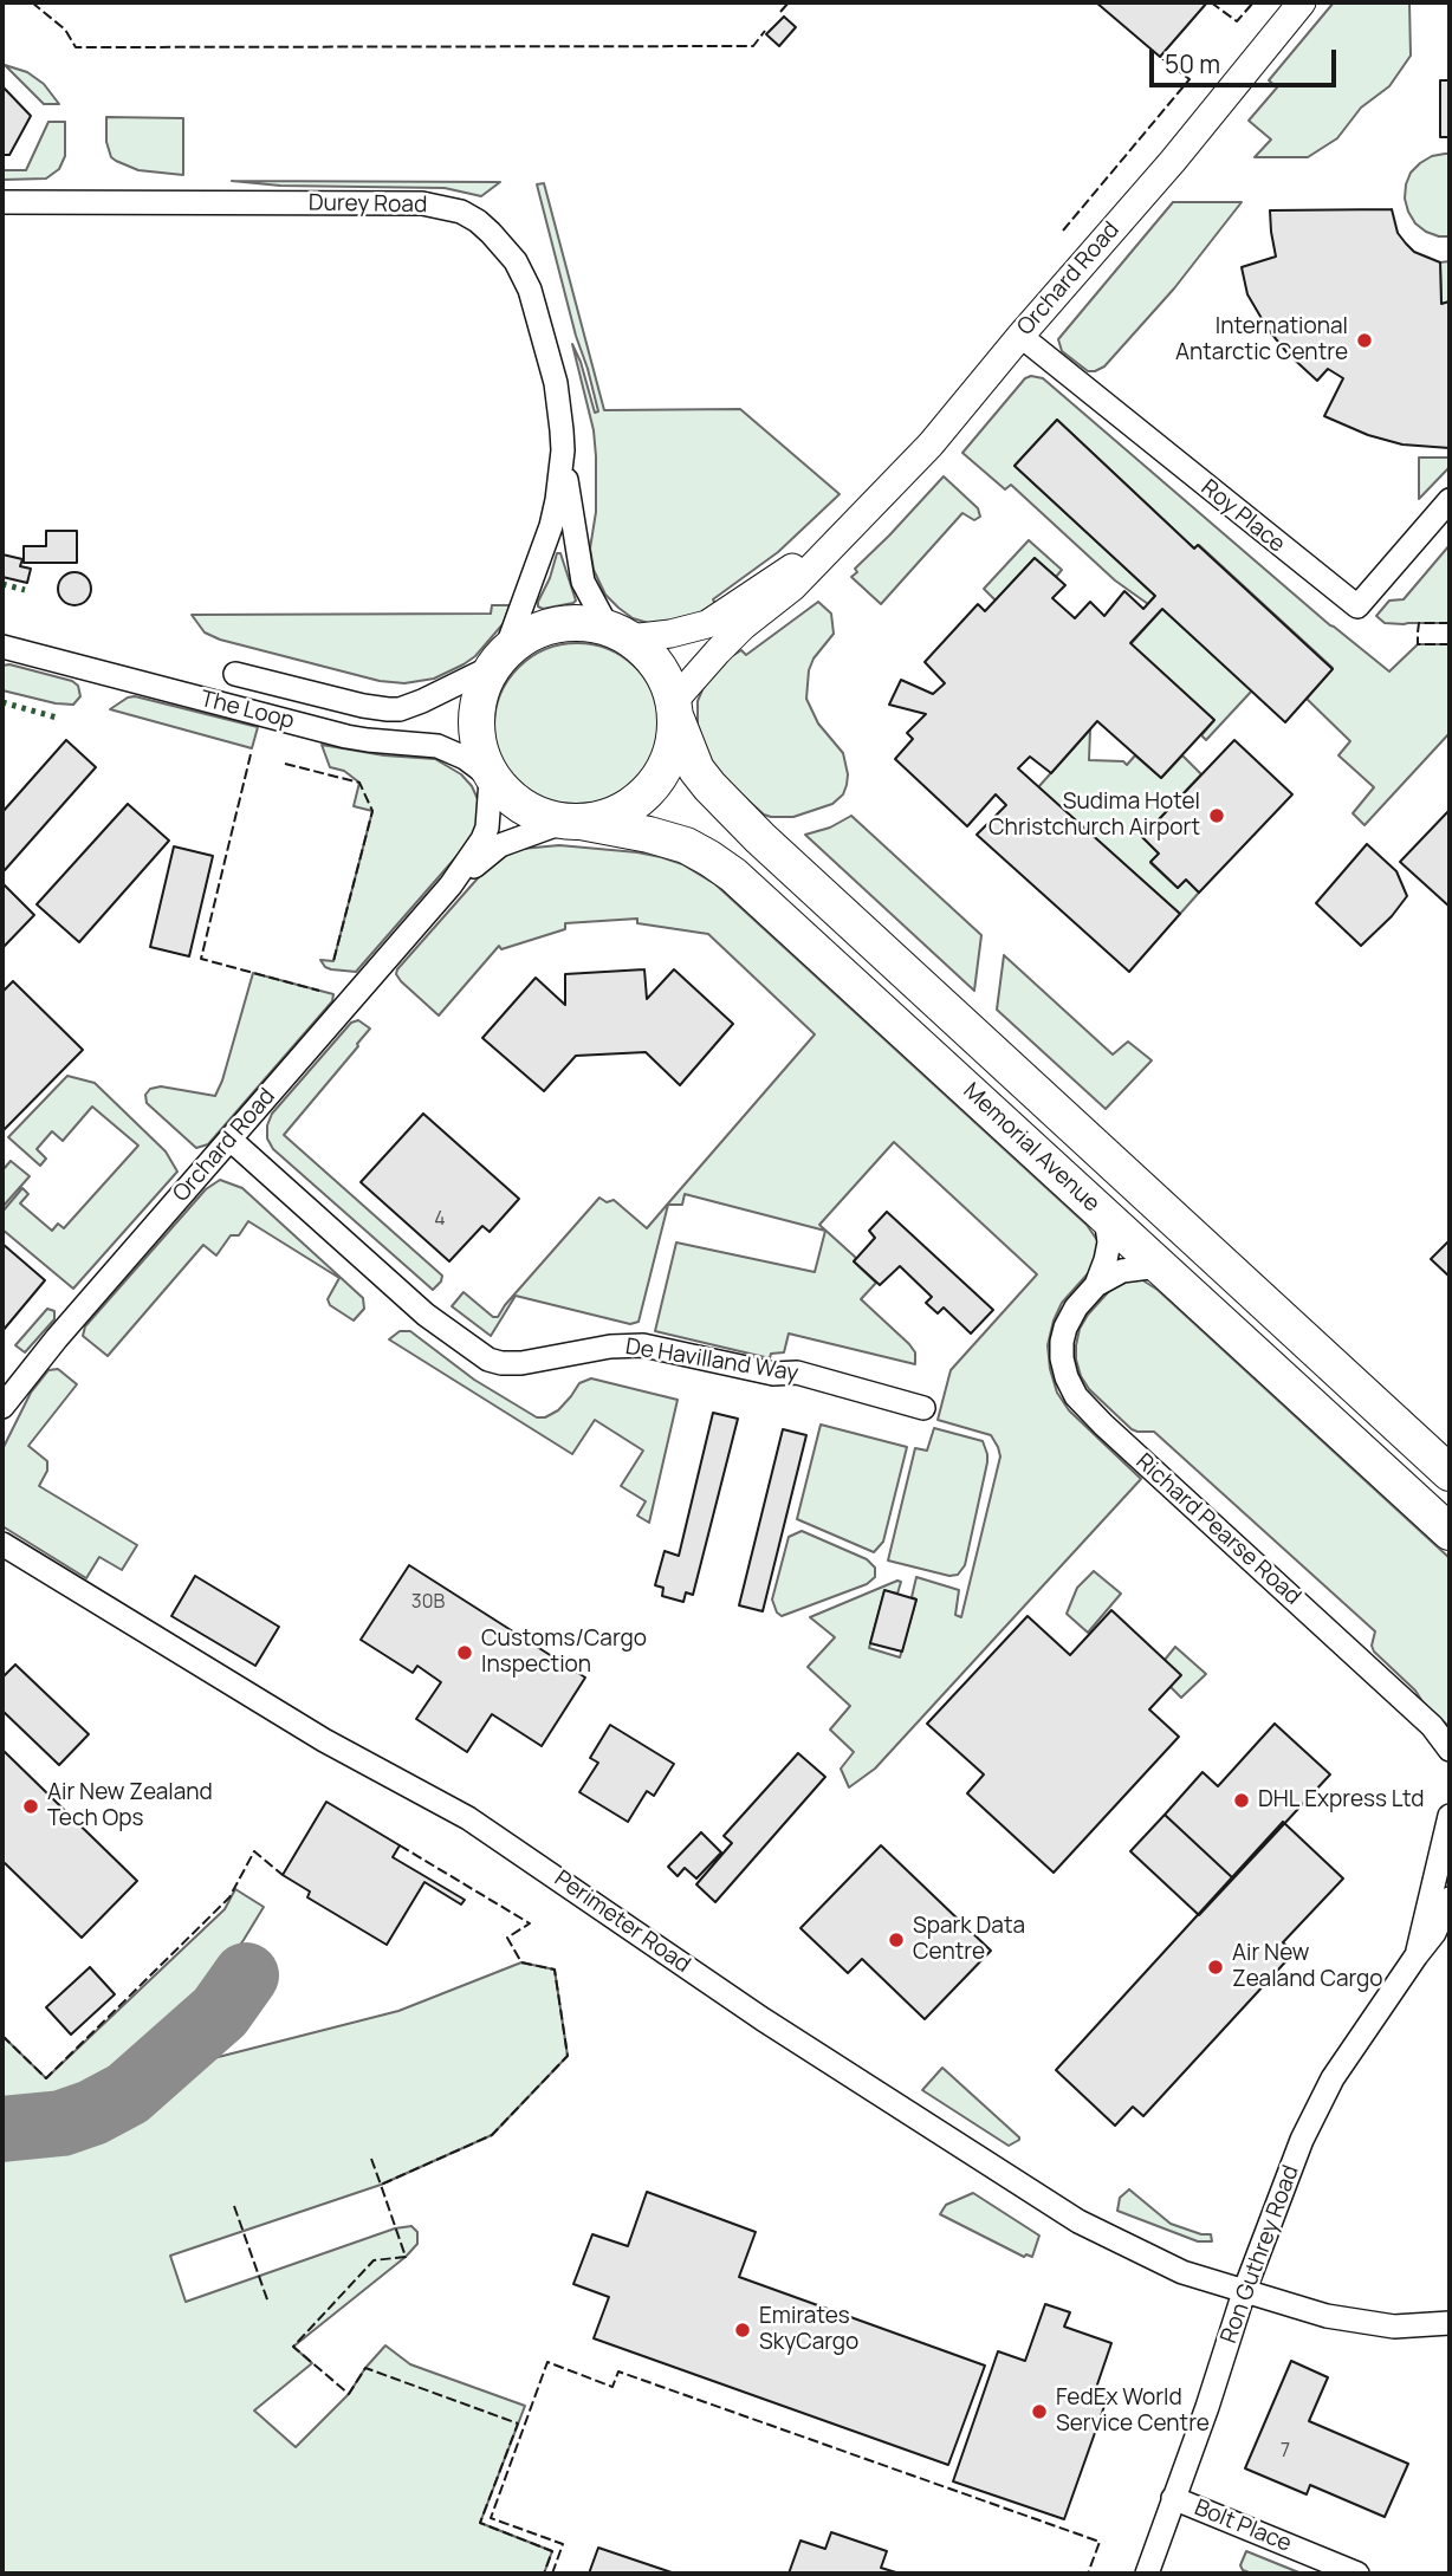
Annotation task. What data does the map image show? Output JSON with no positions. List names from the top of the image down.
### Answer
{
  "streets": {
    "main road": ["Memorial Avenue"],
    "street": [
      "Durey Road",
      "Orchard Road",
      "Roy Place",
      "The Loop",
      "De Havilland Way",
      "Richard Pearse Road",
      "Perimeter Road",
      "Ron Guthrey Road",
      "Bolt Place"
    ]
  },
  "crossings": [
    ["Durey Road", "Orchard Road"],
    ["Durey Road", "The Loop"],
    ["Durey Road", "Memorial Avenue"],
    ["Orchard Road", "Roy Place"],
    ["Orchard Road", "The Loop"],
    ["Orchard Road", "Memorial Avenue"],
    ["Orchard Road", "De Havilland Way"],
    ["The Loop", "Memorial Avenue"],
    ["Memorial Avenue", "Richard Pearse Road"],
    ["Perimeter Road", "Ron Guthrey Road"],
    ["Ron Guthrey Road", "Bolt Place"]
  ],
  "places": [
    "International Antarctic Centre",
    "Sudima Hotel Christchurch Airport",
    "Customs/Cargo Inspection",
    "DHL Express Ltd",
    "Air New Zealand Tech Ops",
    "Spark Data Centre",
    "Air New Zealand Cargo",
    "Emirates SkyCargo",
    "FedEx World Service Centre"
  ],
  "house_numbers": ["4", "30B", "7"],
  "scale_bar": "50 m"
}
